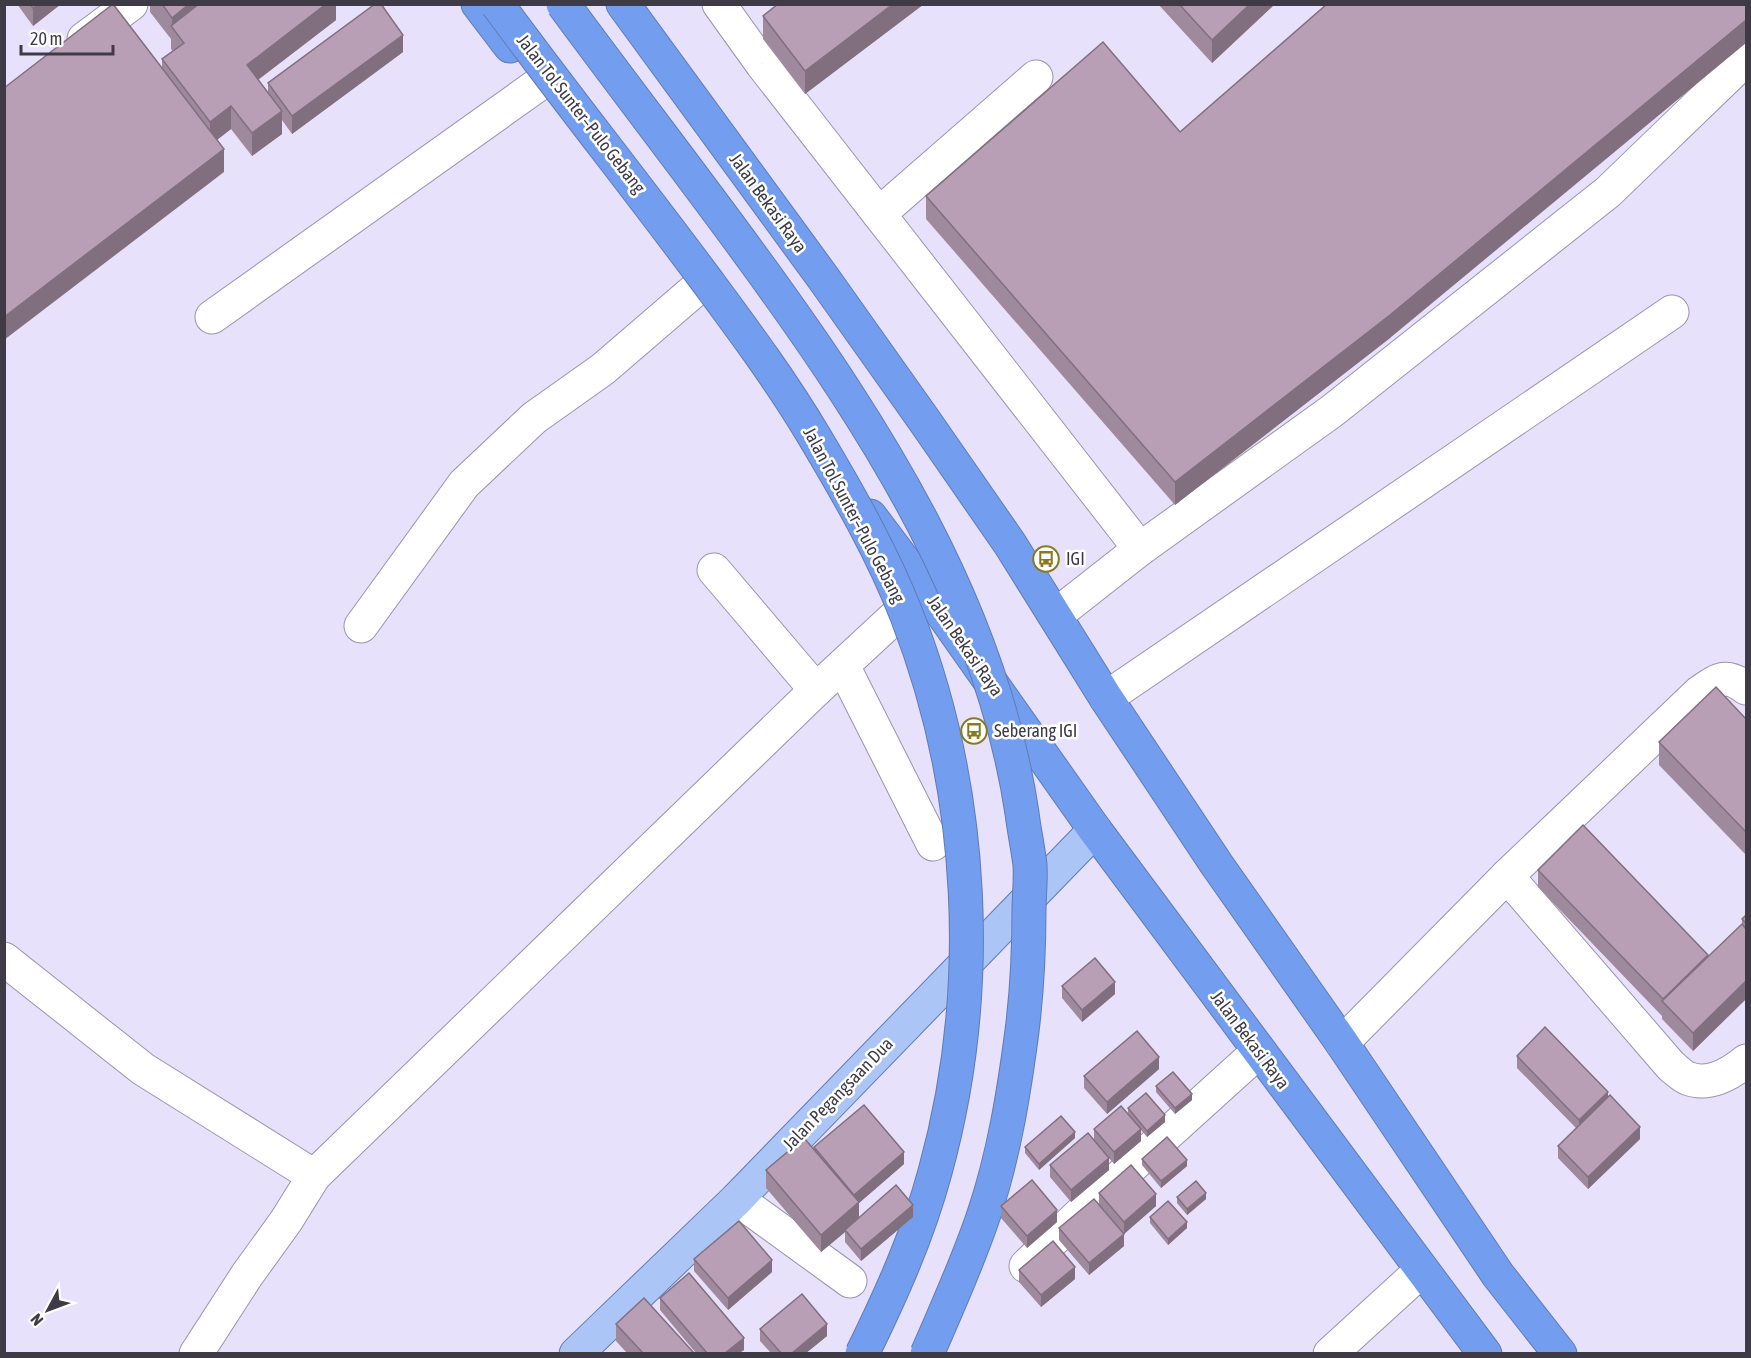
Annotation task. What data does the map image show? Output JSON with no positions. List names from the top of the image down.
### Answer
{
  "streets": {
    "highway": ["Jalan Tol Sunter–Pulo Gebang", "Jalan Bekasi Raya"],
    "main road": ["Jalan Pegangsaan Dua"]
  },
  "crossings": [
    ["Jalan Bekasi Raya", "Jalan Pegangsaan Dua"]
  ],
  "places": {
    "bus stop": ["IGI", "Seberang IGI"]
  },
  "scale_bar": "20 m",
  "north": "bottom left"
}
